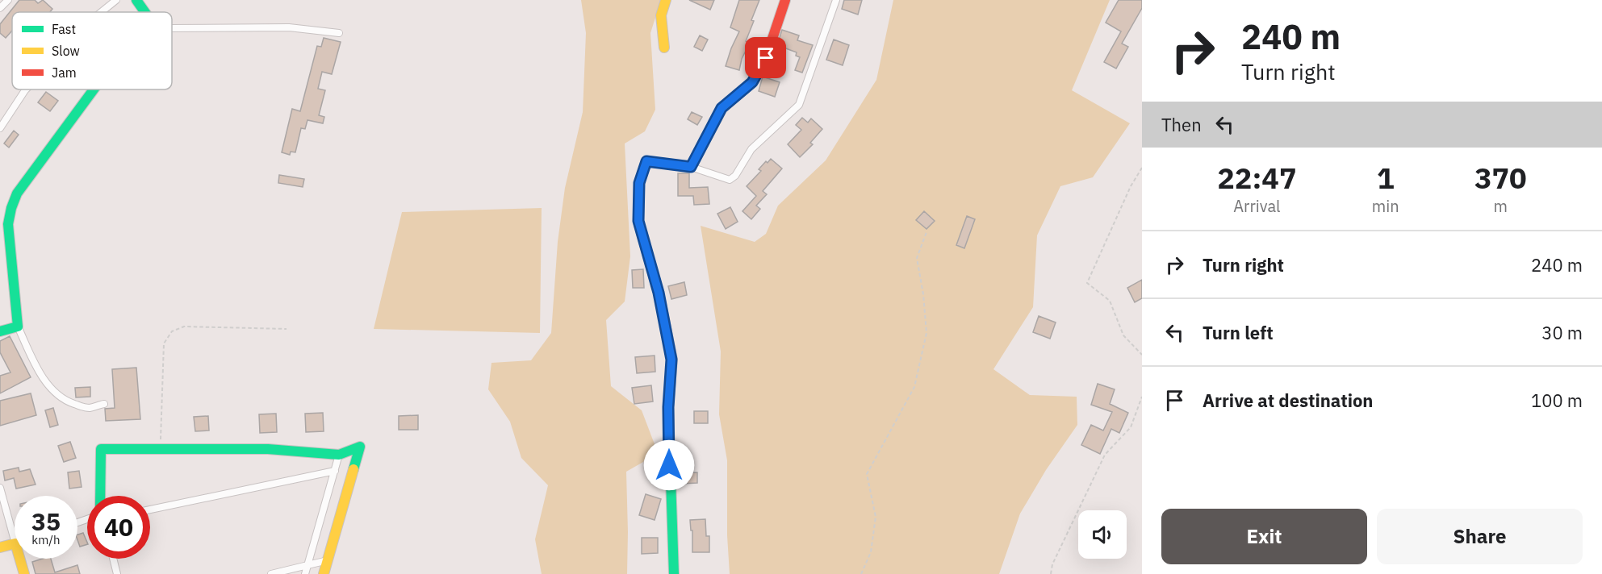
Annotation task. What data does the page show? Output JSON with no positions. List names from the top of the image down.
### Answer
{
  "legend": ["Fast", "Slow", "Jam"],
  "page": {
    "turn": ["240 m", "Turn right"],
    "then": "Then",
    "eta": [
      "22:47",
      "Arrival",
      "1",
      "min",
      "370",
      "m"
    ],
    "list": [
      {
        "name": "Turn right",
        "value": "240 m"
      },
      {
        "name": "Turn left",
        "value": "30 m"
      },
      {
        "name": "Arrive at destination",
        "value": "100 m"
      }
    ],
    "speed": "35 km/h",
    "limit": "40",
    "buttons": ["Exit", "Share"]
  }
}
